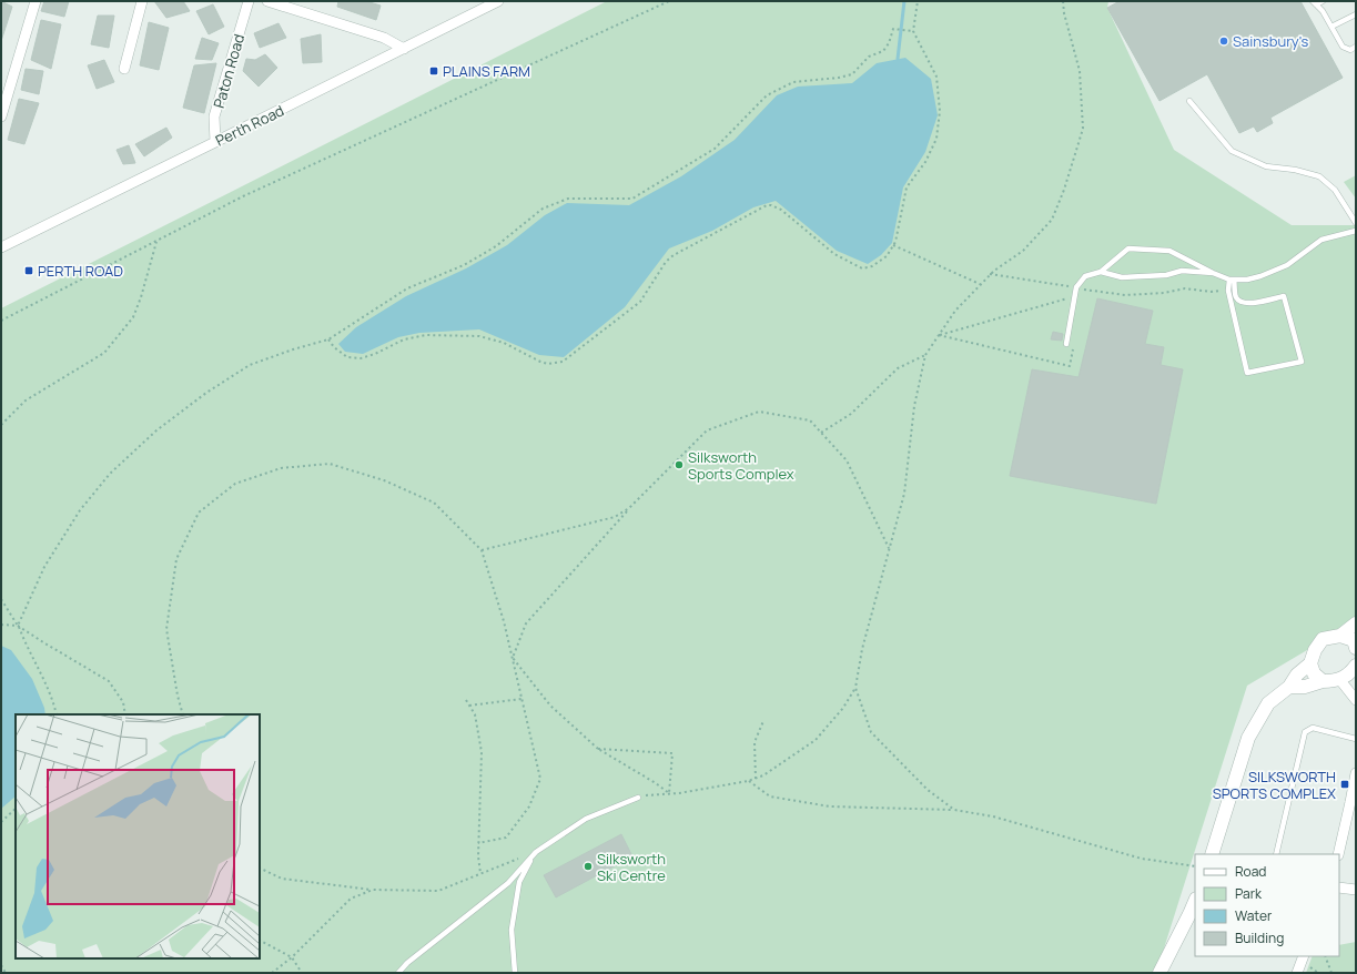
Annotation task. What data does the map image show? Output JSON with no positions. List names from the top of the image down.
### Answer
{
  "streets": {
    "street": ["Paton Road", "Perth Road"]
  },
  "crossings": [
    ["Paton Road", "Perth Road"]
  ],
  "places": {
    "other": ["Sainsbury's", "Silksworth Sports Complex", "Silksworth Ski Centre"],
    "transit": ["PLAINS FARM", "PERTH ROAD", "SILKSWORTH SPORTS COMPLEX"]
  },
  "legend": [
    "Road",
    "Park",
    "Water",
    "Building"
  ]
}
